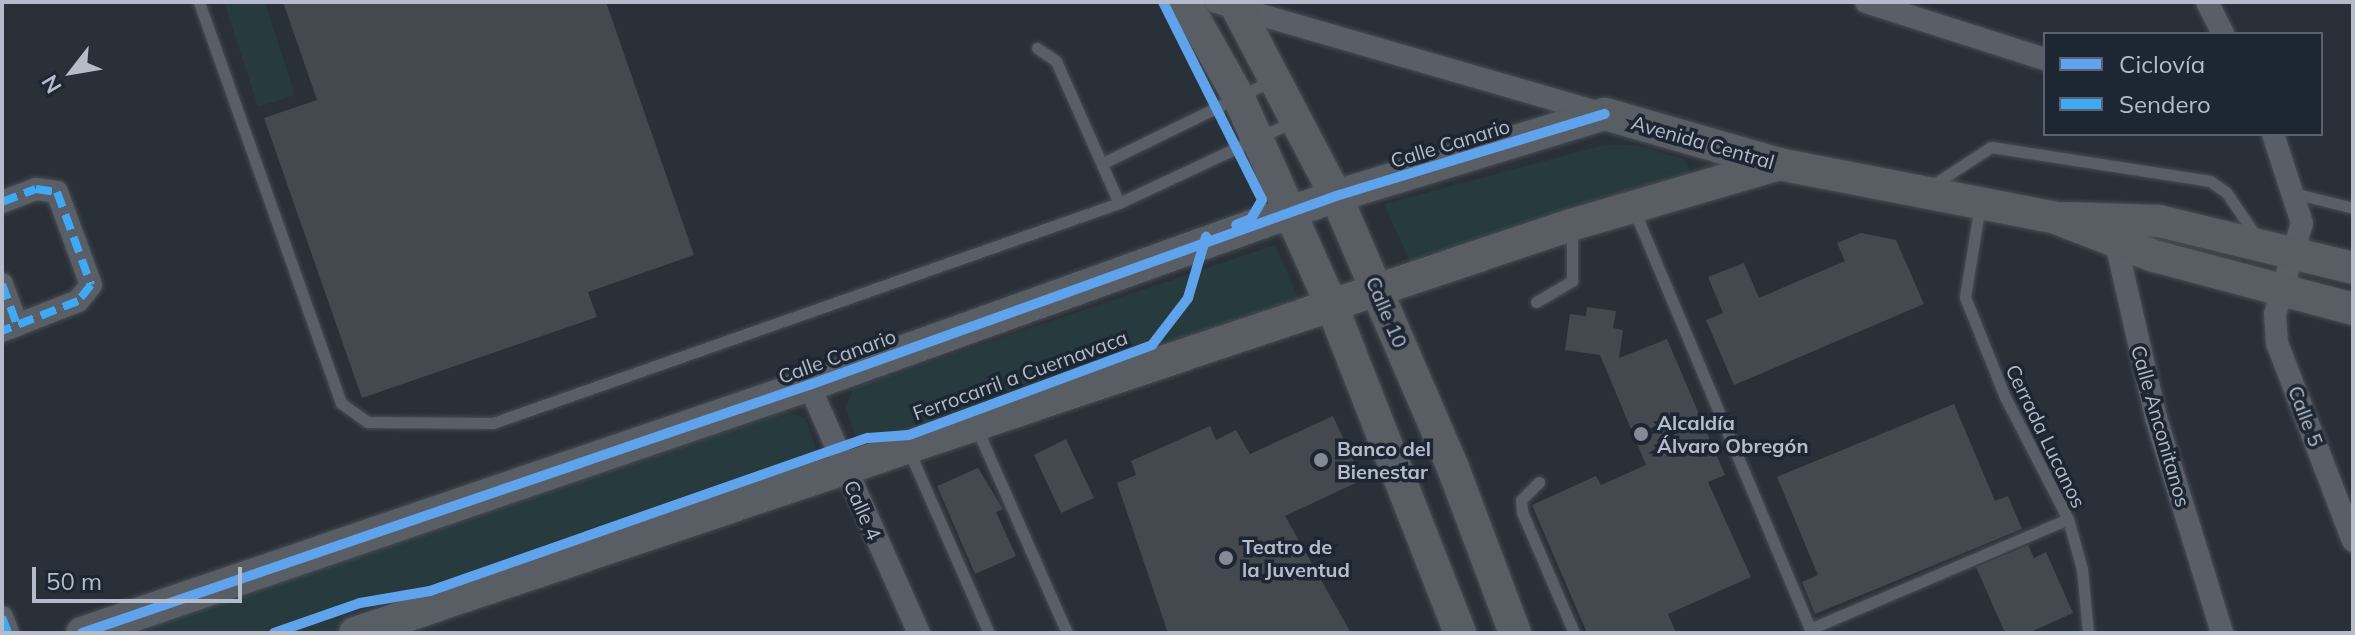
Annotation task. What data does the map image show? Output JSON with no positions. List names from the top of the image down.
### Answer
{
  "streets": {
    "street": [
      "Avenida Central",
      "Calle Canario",
      "Calle 10",
      "Calle 5",
      "Calle Anconitanos",
      "Calle 4"
    ],
    "lane": ["Cerrada Lucanos"],
    "cycle path": ["Ferrocarril a Cuernavaca"]
  },
  "crossings": [
    ["Avenida Central", "Calle Canario"],
    ["Avenida Central", "Calle 10"],
    ["Avenida Central", "Calle 5"],
    ["Avenida Central", "Calle Anconitanos"],
    ["Avenida Central", "Cerrada Lucanos"],
    ["Calle Canario", "Calle 10"],
    ["Calle Canario", "Calle 4"]
  ],
  "places": ["Alcaldía Álvaro Obregón", "Banco del Bienestar", "Teatro de la Juventud"],
  "legend": ["Ciclovía", "Sendero"],
  "scale_bar": "50 m",
  "north": "bottom left"
}
